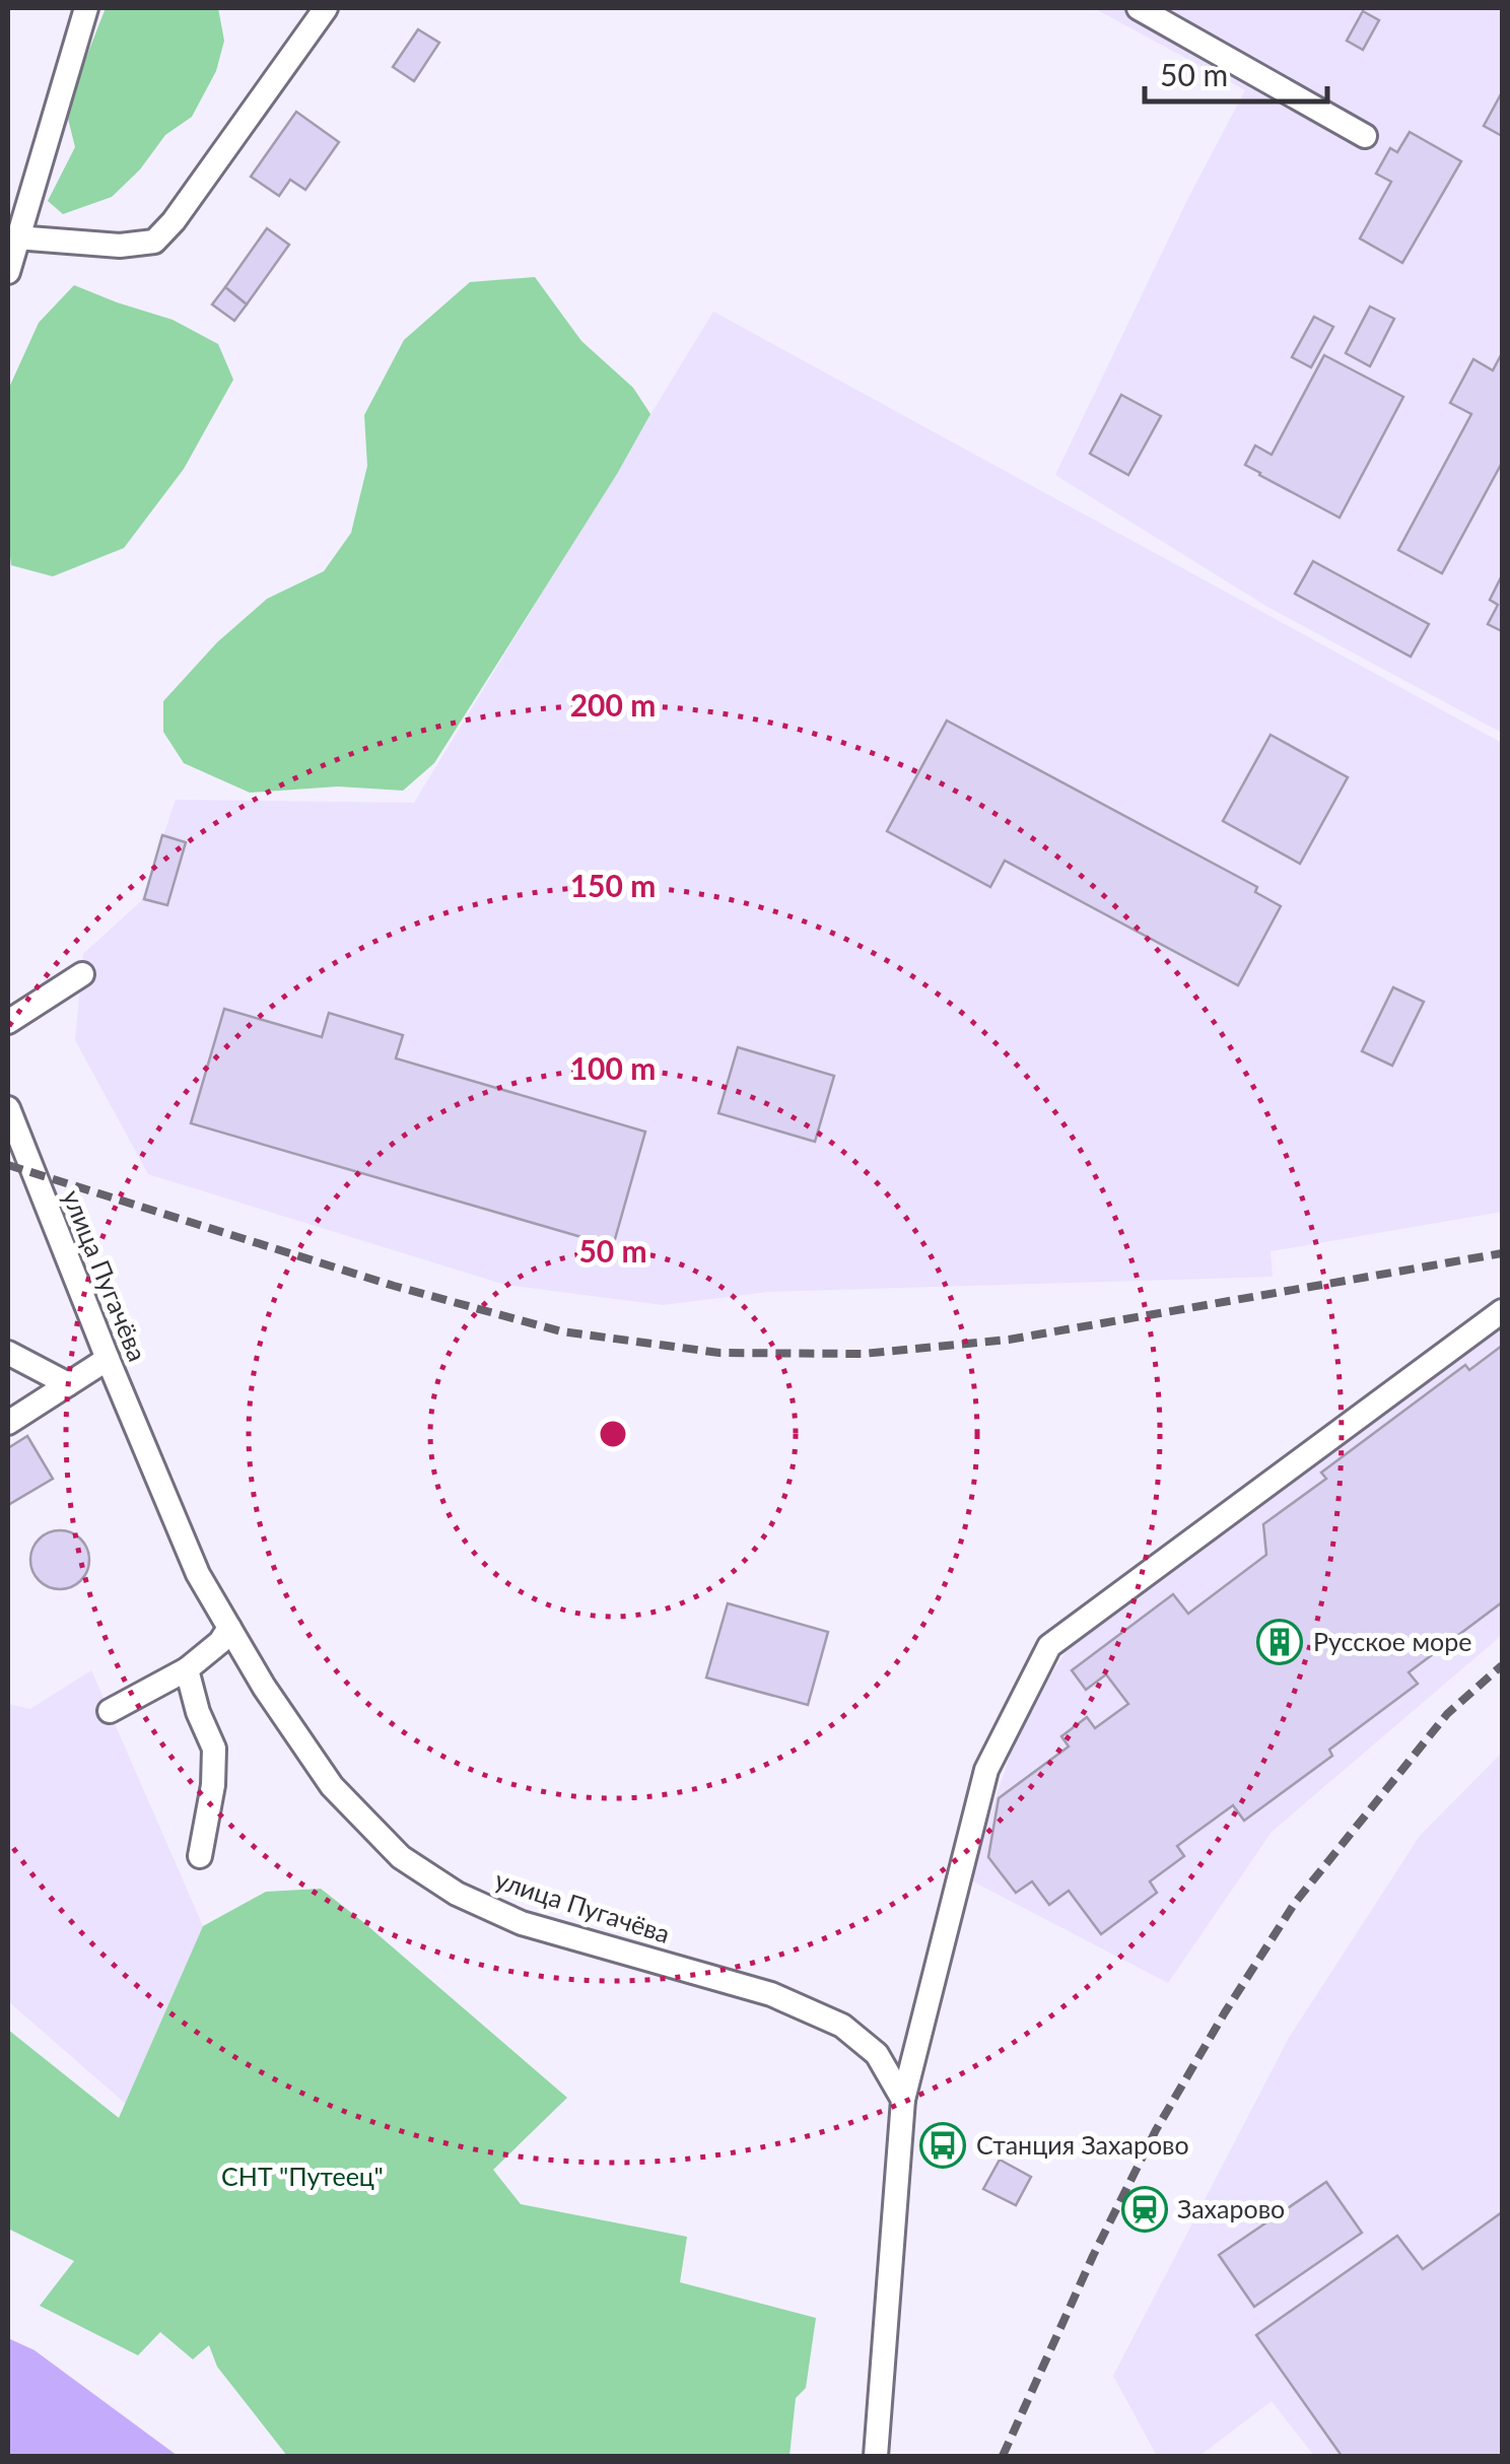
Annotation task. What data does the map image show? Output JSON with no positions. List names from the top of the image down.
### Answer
{
  "streets": {
    "street": ["улица Пугачёва"]
  },
  "parks": ["СНТ \"Путеец\""],
  "places": {
    "building": ["Русское море"],
    "bus stop": ["Станция Захарово"],
    "station": ["Захарово"]
  },
  "scale_bar": "50 m",
  "rings": [
    "200 m",
    "150 m",
    "100 m",
    "50 m"
  ]
}
